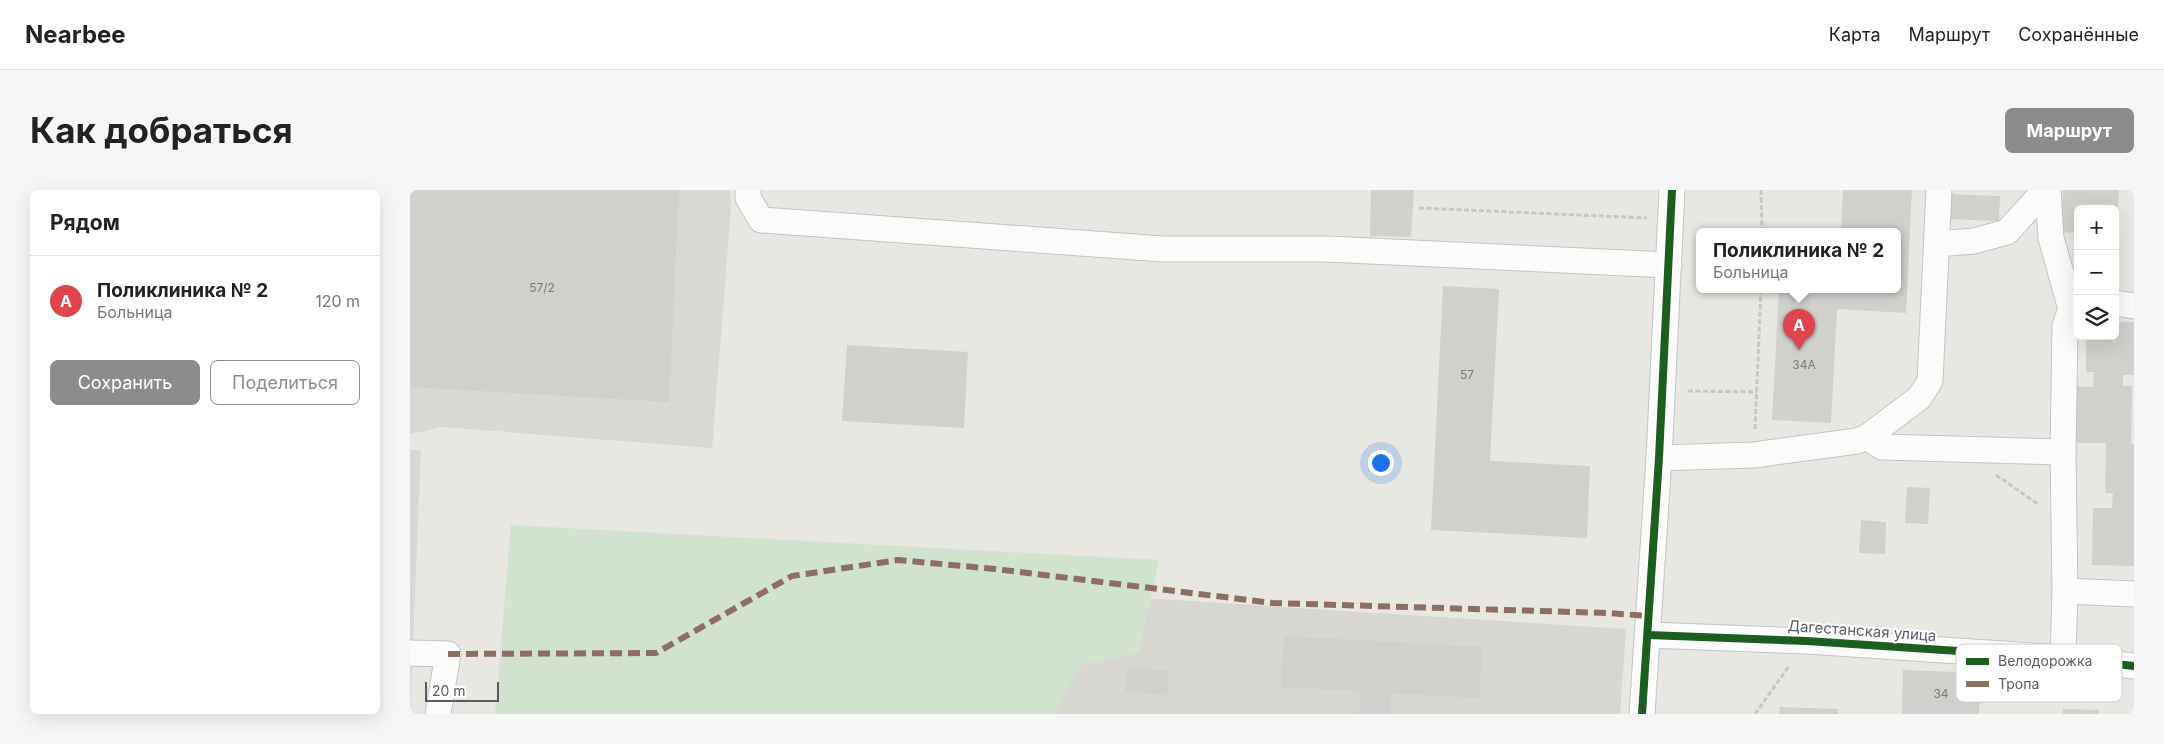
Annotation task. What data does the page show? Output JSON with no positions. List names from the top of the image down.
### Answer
{
  "streets": {
    "street": ["Дагестанская улица"]
  },
  "house_numbers": [
    "57/2",
    "34А",
    "57",
    "34"
  ],
  "legend": ["Велодорожка", "Тропа"],
  "scale_bar": "20 m",
  "page": {
    "header": "Nearbee",
    "nav": ["Карта", "Маршрут", "Сохранённые"],
    "buttons": [
      "Маршрут",
      ["Сохранить", "Поделиться"]
    ],
    "title": "Как добраться",
    "heading": "Рядом",
    "map_buttons": ["+", "−"],
    "popup": ["Поликлиника № 2", "Больница"],
    "list": [
      {
        "mark": "A",
        "name": "Поликлиника № 2",
        "note": "Больница",
        "value": "120 m"
      }
    ],
    "pins": "A",
    "scale": "20 m"
  }
}
